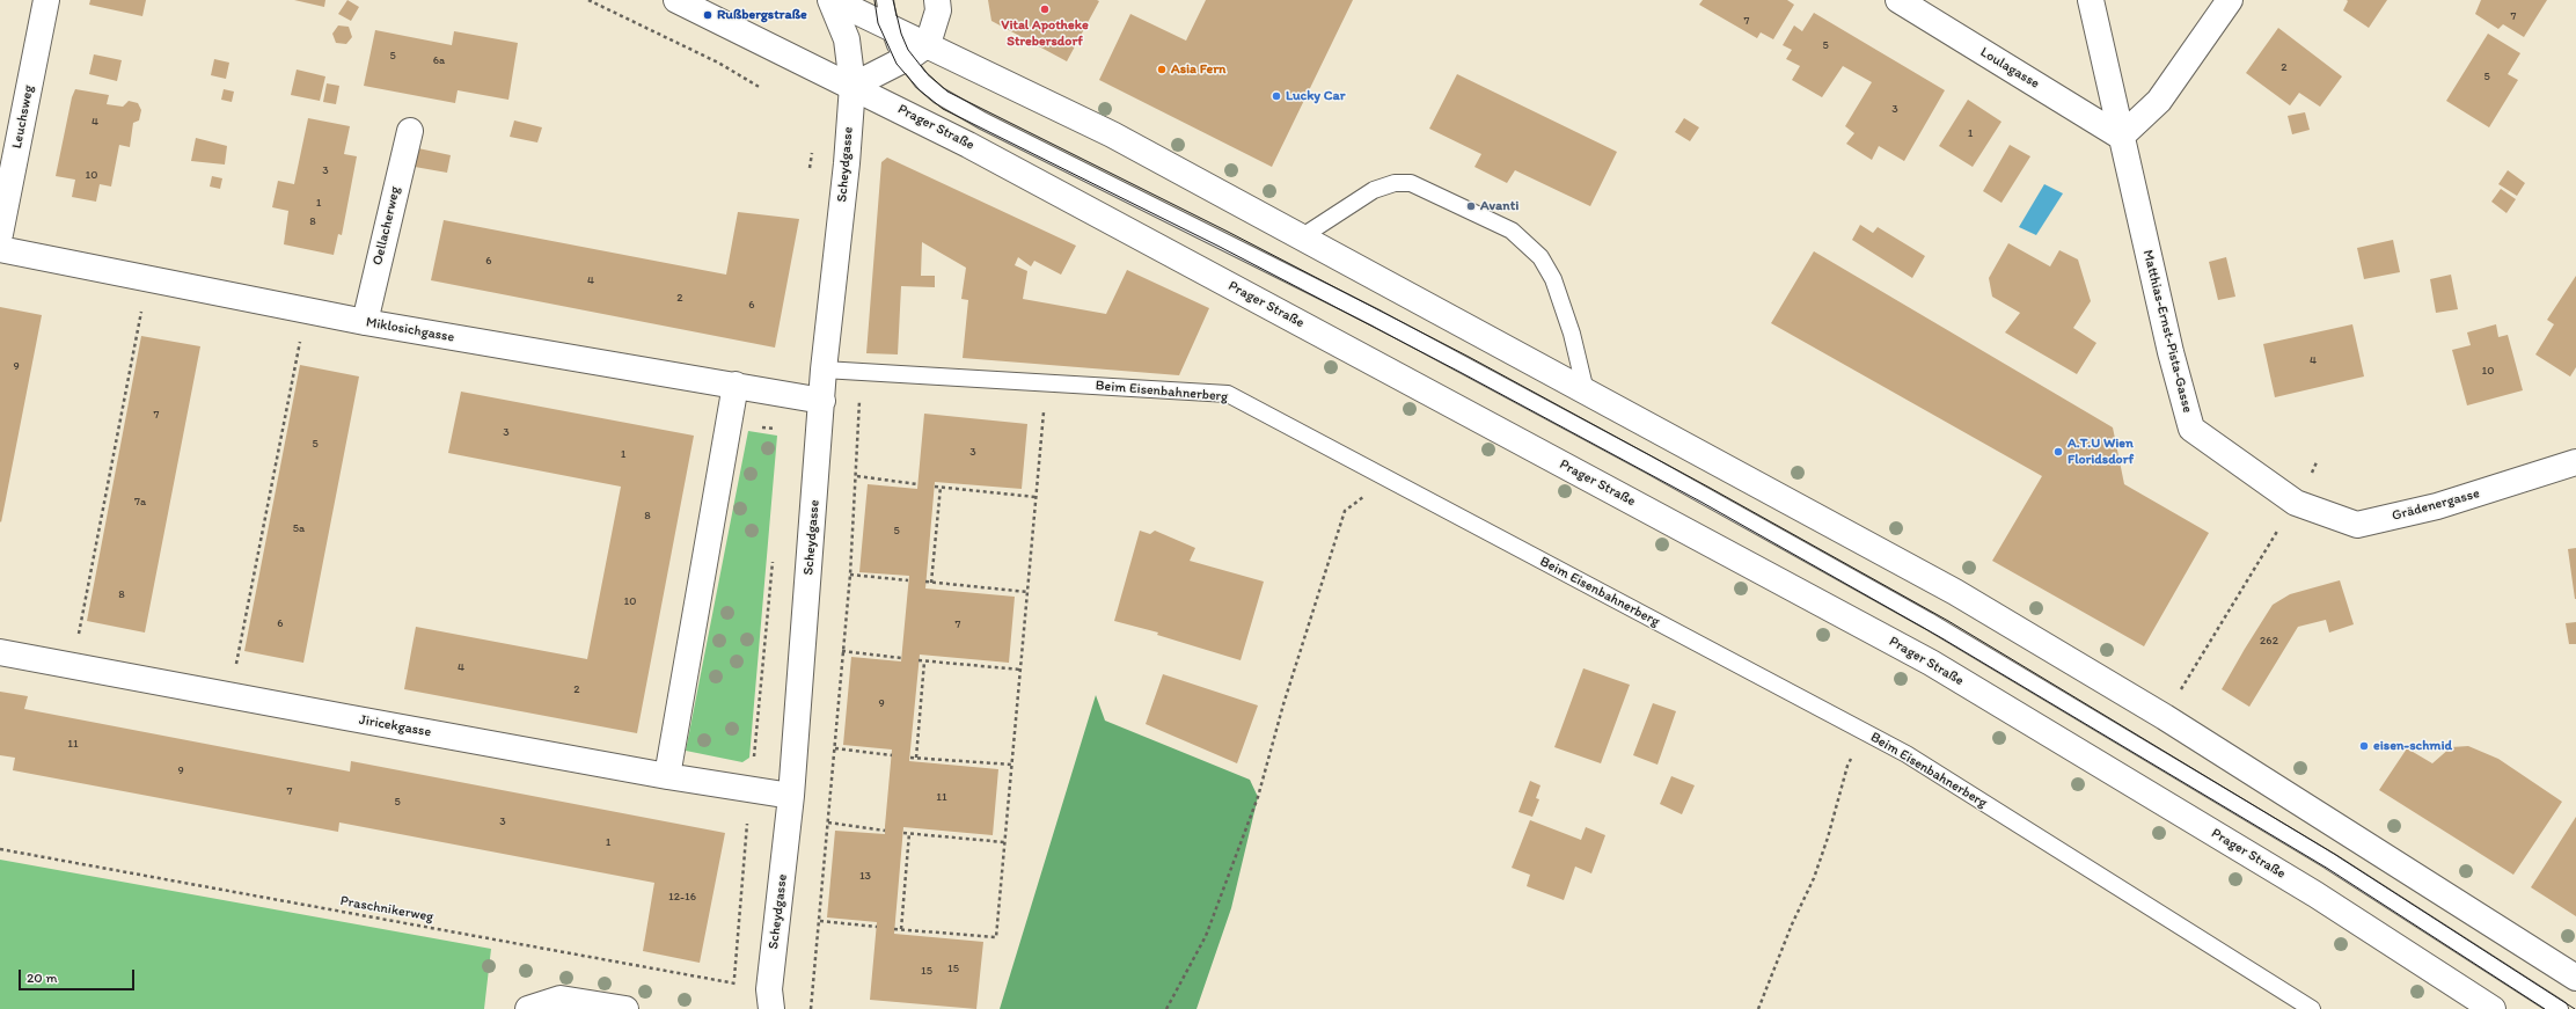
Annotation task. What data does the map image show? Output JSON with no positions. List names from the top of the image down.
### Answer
{
  "streets": {
    "street": [
      "Loulagasse",
      "Leuchsweg",
      "Prager Straße",
      "Scheydgasse",
      "Oellacherweg",
      "Miklosichgasse",
      "Matthias-Ernst-Pista-Gasse",
      "Grädenergasse",
      "Jiricekgasse"
    ],
    "lane": ["Beim Eisenbahnerberg"],
    "path": ["Praschnikerweg"]
  },
  "crossings": [
    ["Loulagasse", "Matthias-Ernst-Pista-Gasse"],
    ["Prager Straße", "Scheydgasse"],
    ["Scheydgasse", "Miklosichgasse"],
    ["Scheydgasse", "Beim Eisenbahnerberg"],
    ["Scheydgasse", "Jiricekgasse"],
    ["Scheydgasse", "Praschnikerweg"],
    ["Oellacherweg", "Miklosichgasse"],
    ["Matthias-Ernst-Pista-Gasse", "Grädenergasse"]
  ],
  "places": [
    "Vital Apotheke Strebersdorf",
    "Rußbergstraße",
    "Asia Fern",
    "Lucky Car",
    "Avanti",
    "A.T.U Wien Floridsdorf",
    "eisen-schmid"
  ],
  "house_numbers": [
    "7",
    "7",
    "5",
    "5",
    "6a",
    "2",
    "5",
    "3",
    "4",
    "1",
    "3",
    "10",
    "1",
    "8",
    "6",
    "4",
    "2",
    "6",
    "4",
    "9",
    "10",
    "7",
    "3",
    "5",
    "3",
    "1",
    "7a",
    "8",
    "5a",
    "5",
    "8",
    "10",
    "6",
    "7",
    "262",
    "4",
    "2",
    "9",
    "11",
    "9",
    "7",
    "11",
    "5",
    "3",
    "1",
    "13",
    "12-16",
    "15",
    "15"
  ],
  "scale_bar": "20 m"
}
